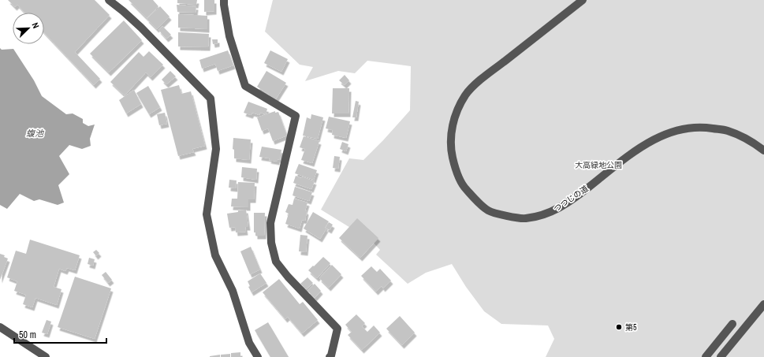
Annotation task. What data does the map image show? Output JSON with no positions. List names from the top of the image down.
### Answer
{
  "streets": {
    "street": ["つつじの道"]
  },
  "water": ["蝮池"],
  "parks": ["大高緑地公園"],
  "places": ["第5"],
  "scale_bar": "50 m",
  "north": "top right"
}
